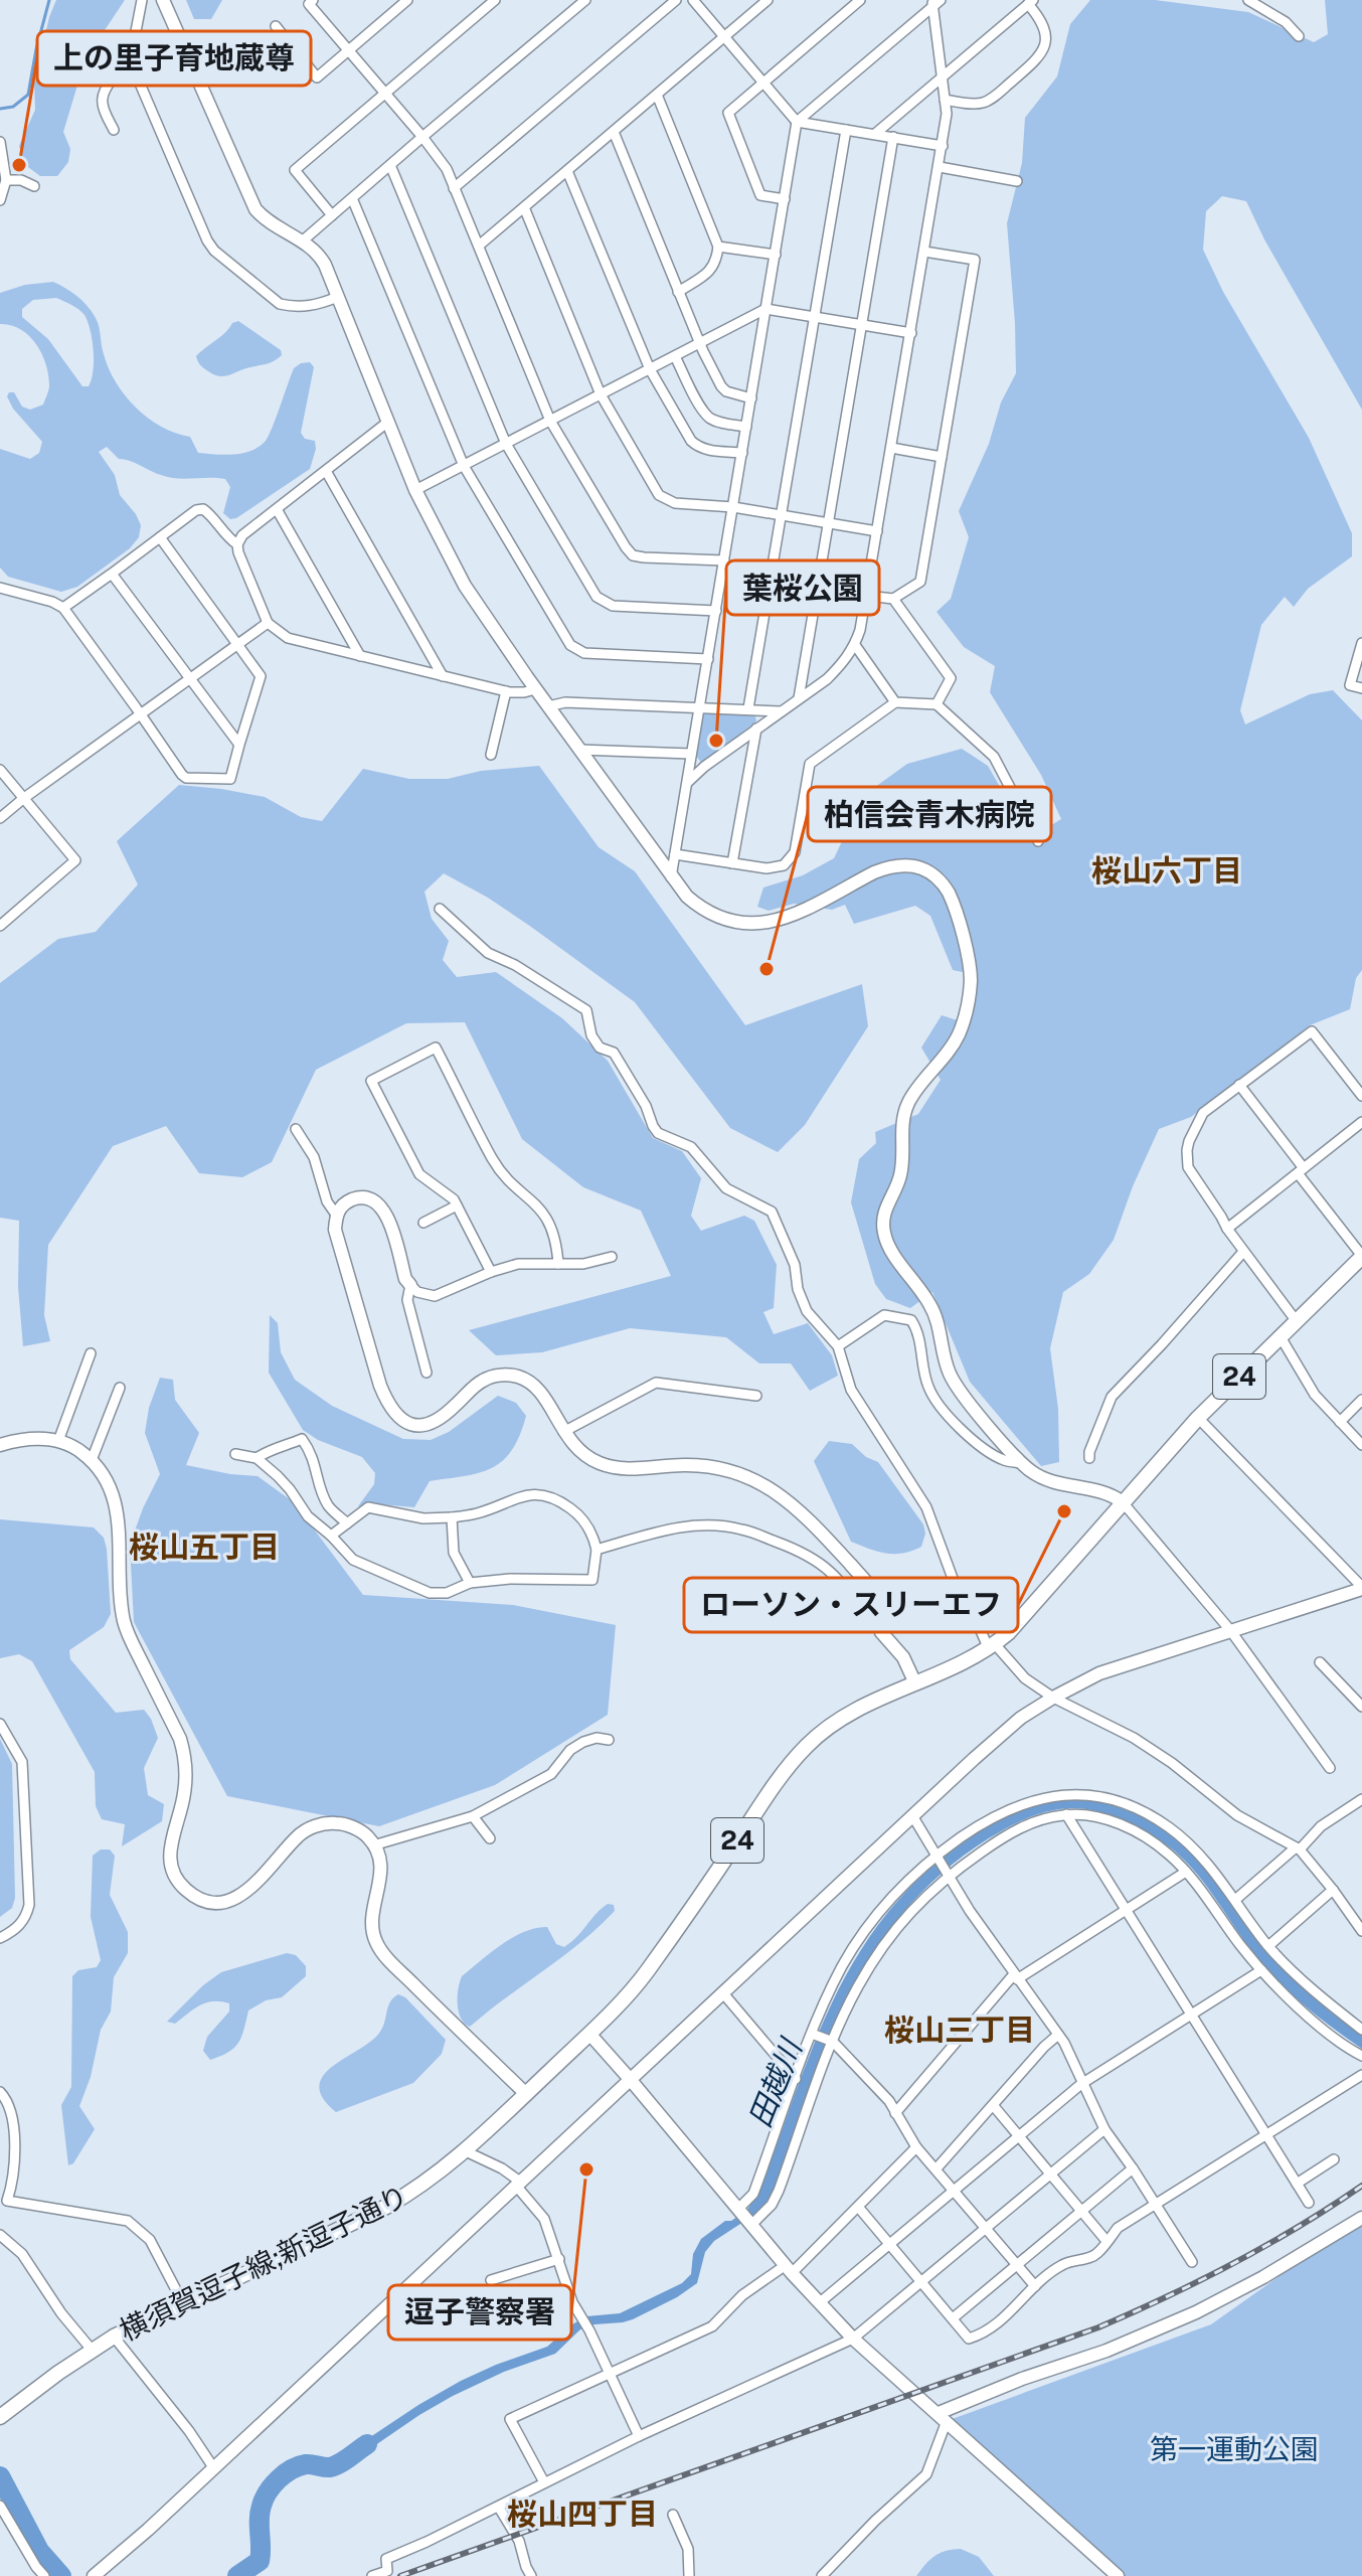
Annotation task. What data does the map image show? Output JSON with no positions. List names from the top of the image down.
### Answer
{
  "streets": {
    "main road": ["24", "横須賀逗子線;新逗子通り"]
  },
  "districts": [
    "桜山六丁目",
    "桜山五丁目",
    "桜山三丁目",
    "桜山四丁目"
  ],
  "water": ["田越川"],
  "parks": ["第一運動公園"],
  "places": [
    "上の里子育地蔵尊",
    "葉桜公園",
    "柏信会青木病院",
    "ローソン・スリーエフ",
    "逗子警察署"
  ]
}
